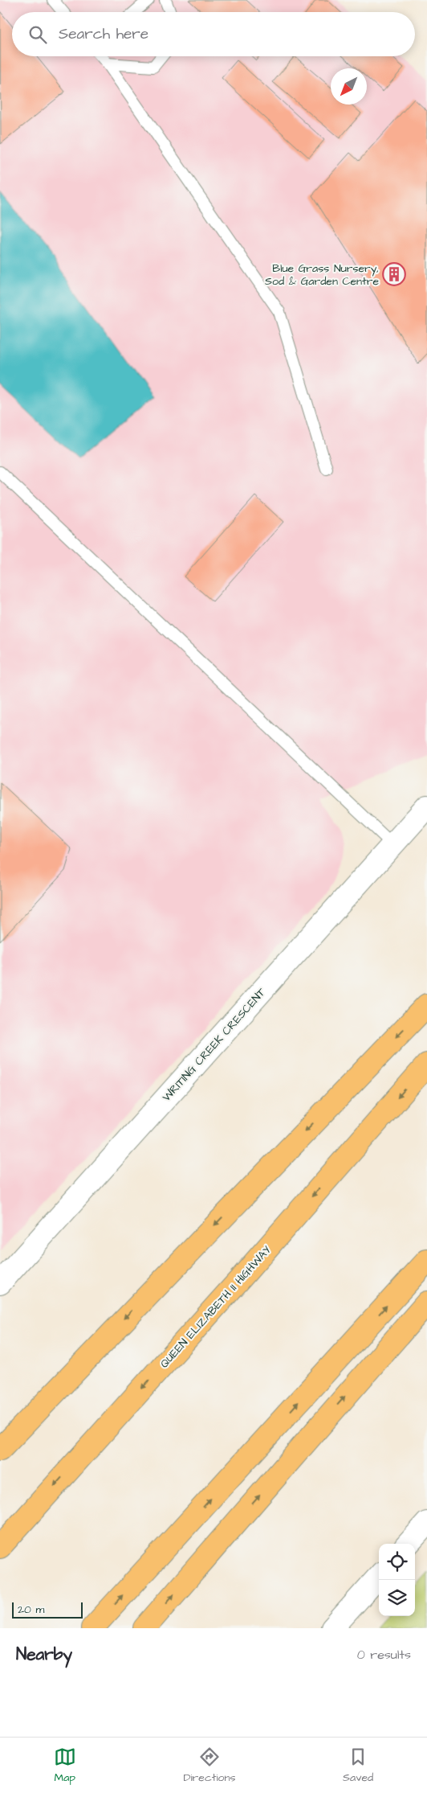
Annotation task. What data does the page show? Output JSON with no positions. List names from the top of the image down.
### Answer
{
  "streets": {
    "highway": ["QUEEN ELIZABETH II HIGHWAY"],
    "street": ["WRITING CREEK CRESCENT"]
  },
  "places": {
    "building": ["Blue Grass Nursery, Sod & Garden Centre"]
  },
  "scale_bar": "20 m",
  "north": "bottom left",
  "page": {
    "search": "Search here",
    "scale": "20 m",
    "heading": ["Nearby", "0 results"],
    "nav": ["Map", "Directions", "Saved"]
  }
}
